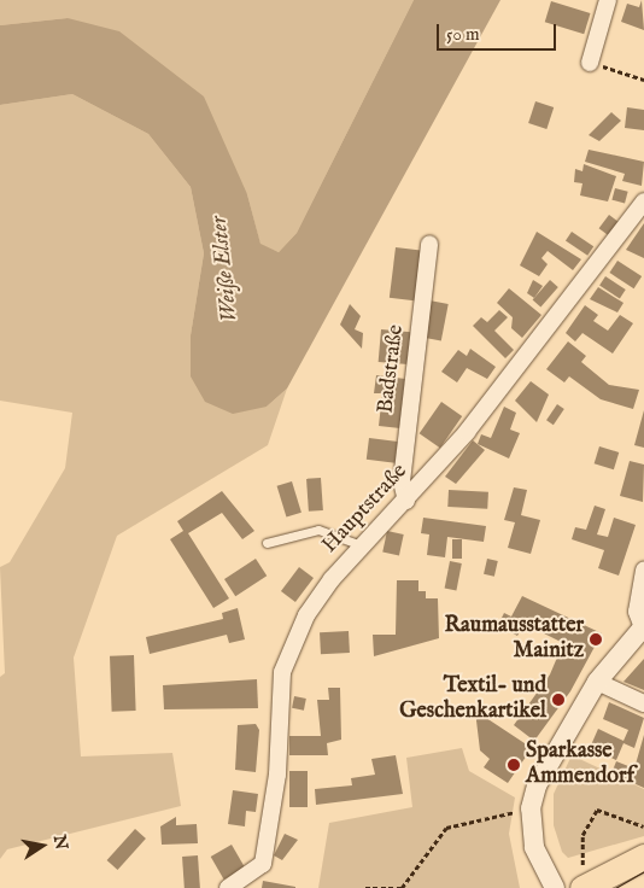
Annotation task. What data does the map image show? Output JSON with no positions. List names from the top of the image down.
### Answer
{
  "streets": {
    "street": ["Badstraße", "Hauptstraße"]
  },
  "crossings": [
    ["Badstraße", "Hauptstraße"]
  ],
  "water": ["Weiße Elster"],
  "places": ["Raumausstatter Mainitz", "Textil- und Geschenkartikel", "Sparkasse Ammendorf"],
  "scale_bar": "50 m",
  "north": "right"
}
